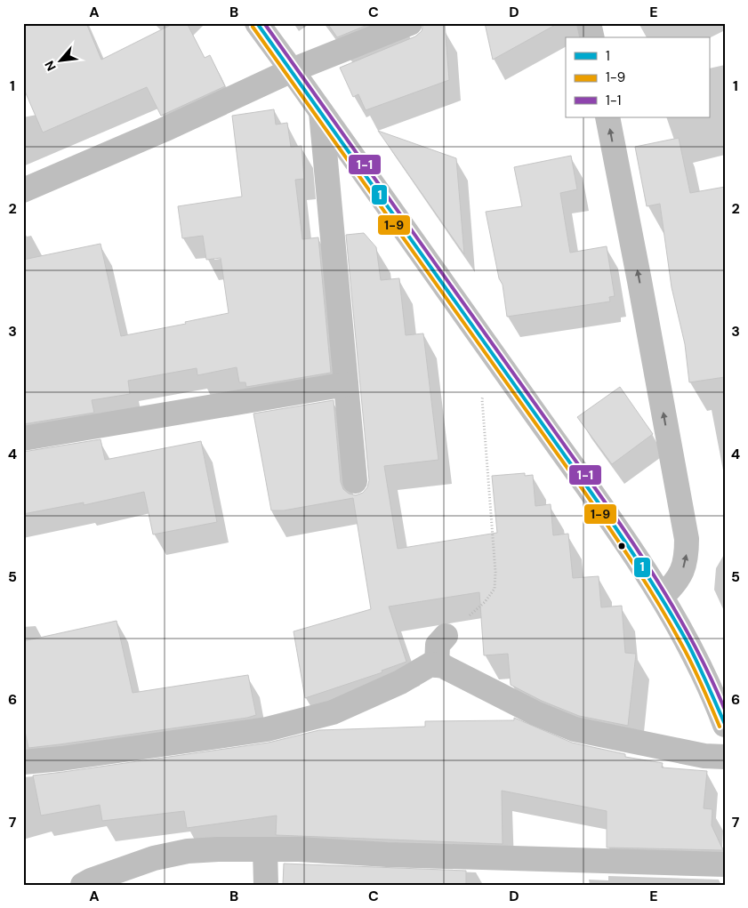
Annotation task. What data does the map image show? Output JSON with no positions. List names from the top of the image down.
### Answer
{
  "lines": ["transit line 1", "transit line 1-1", "transit line 1-9"],
  "legend": ["1", "1-9", "1-1"],
  "north": "bottom left",
  "grid": {
    "columns": [
      "A",
      "B",
      "C",
      "D",
      "E"
    ],
    "rows": [
      "1",
      "2",
      "3",
      "4",
      "5",
      "6",
      "7"
    ]
  }
}
